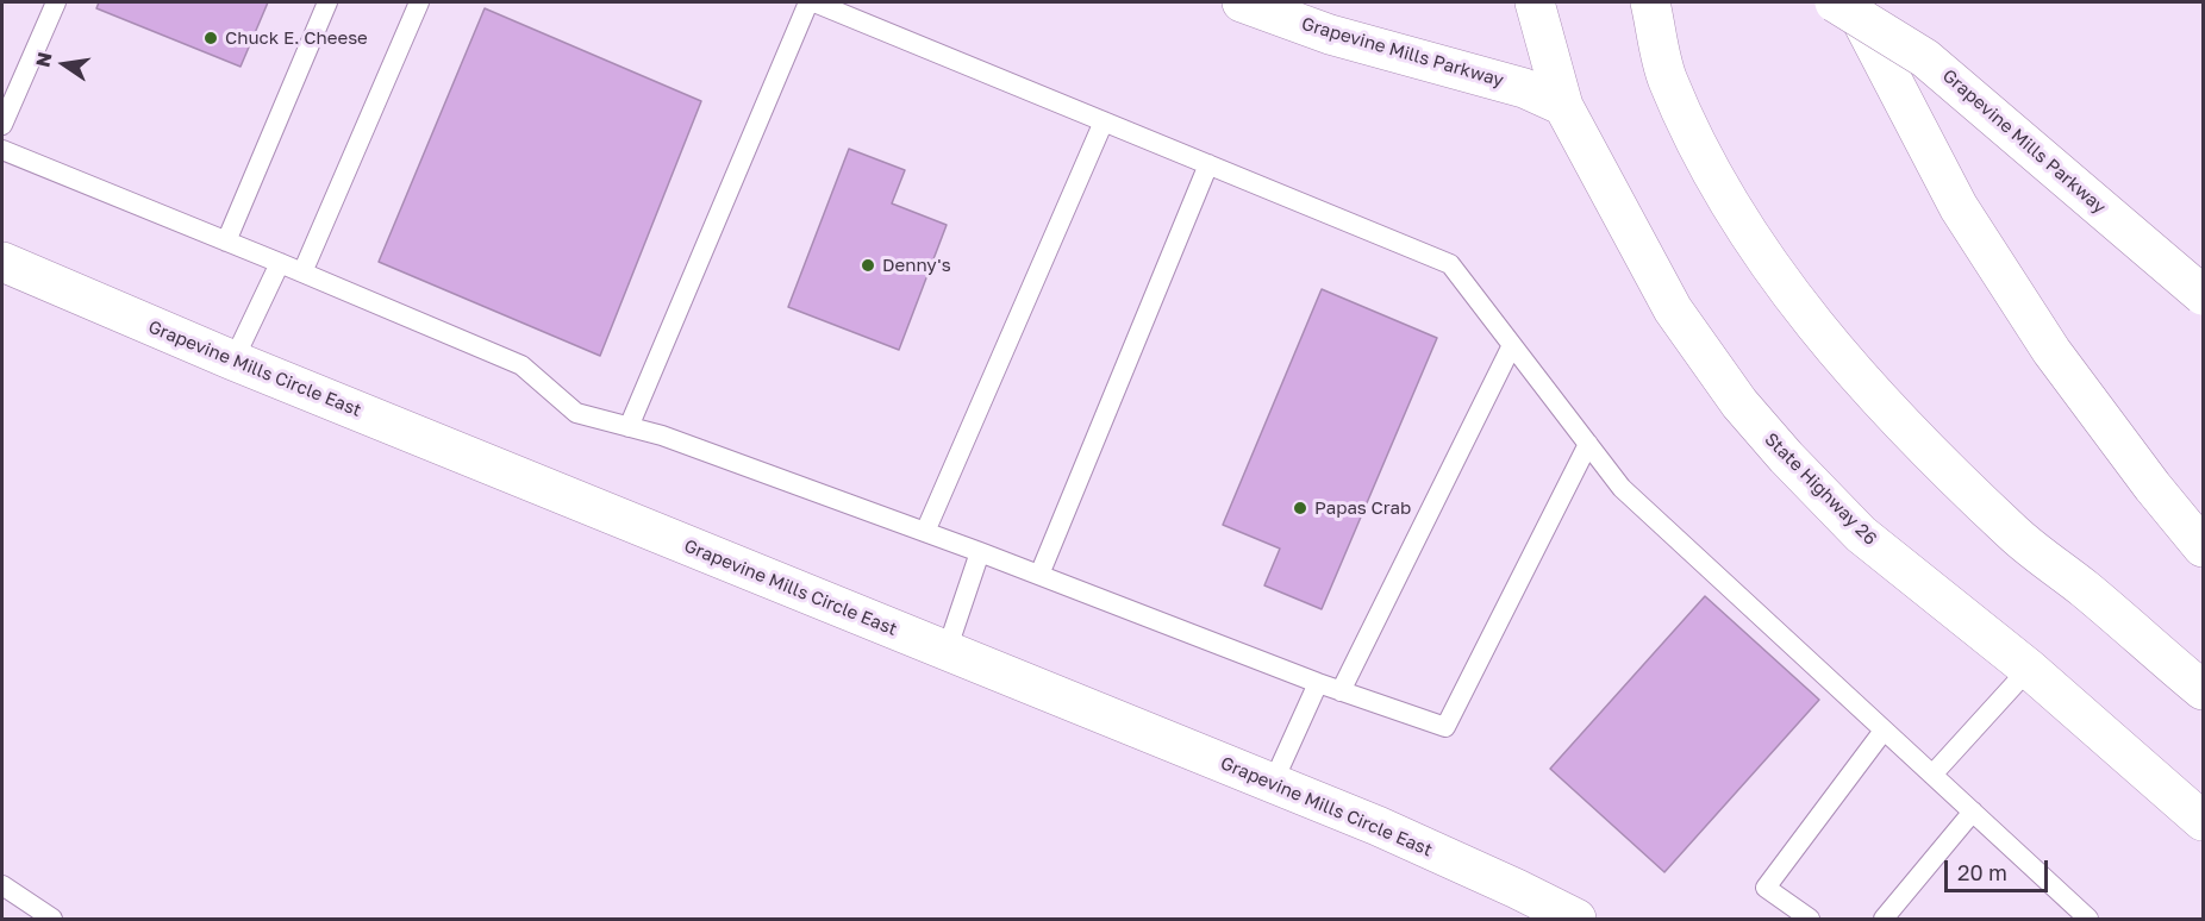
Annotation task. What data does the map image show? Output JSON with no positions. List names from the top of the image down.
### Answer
{
  "streets": {
    "main road": ["Grapevine Mills Parkway", "Grapevine Mills Circle East", "State Highway 26"]
  },
  "crossings": [
    ["Grapevine Mills Parkway", "State Highway 26"]
  ],
  "places": ["Chuck E. Cheese", "Denny's", "Papas Crab"],
  "scale_bar": "20 m",
  "north": "left"
}
